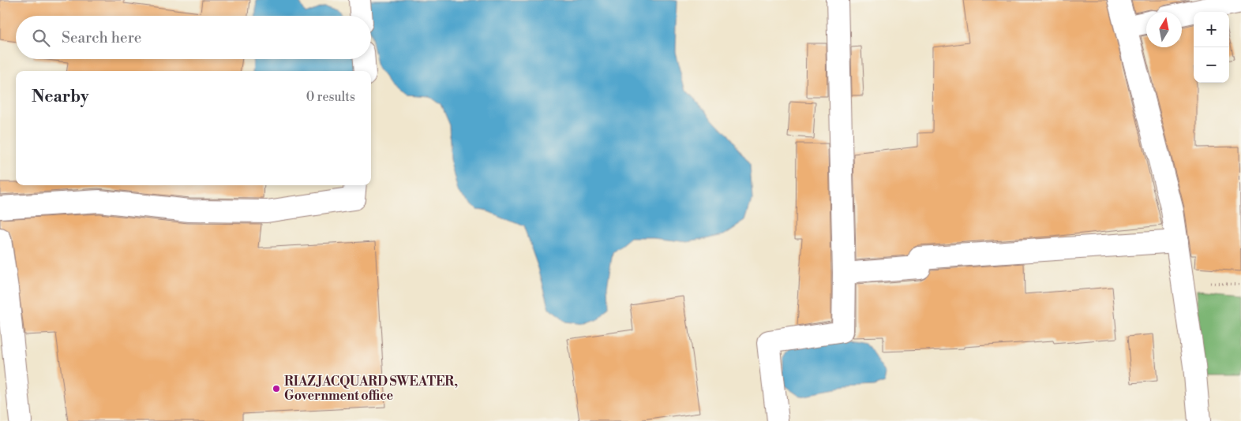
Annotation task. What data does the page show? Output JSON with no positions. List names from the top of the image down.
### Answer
{
  "places": ["RIAZ JACQUARD SWEATER, Government office"],
  "north": "top",
  "page": {
    "map_buttons": ["+", "−"],
    "search": "Search here",
    "heading": ["Nearby", "0 results"]
  }
}
